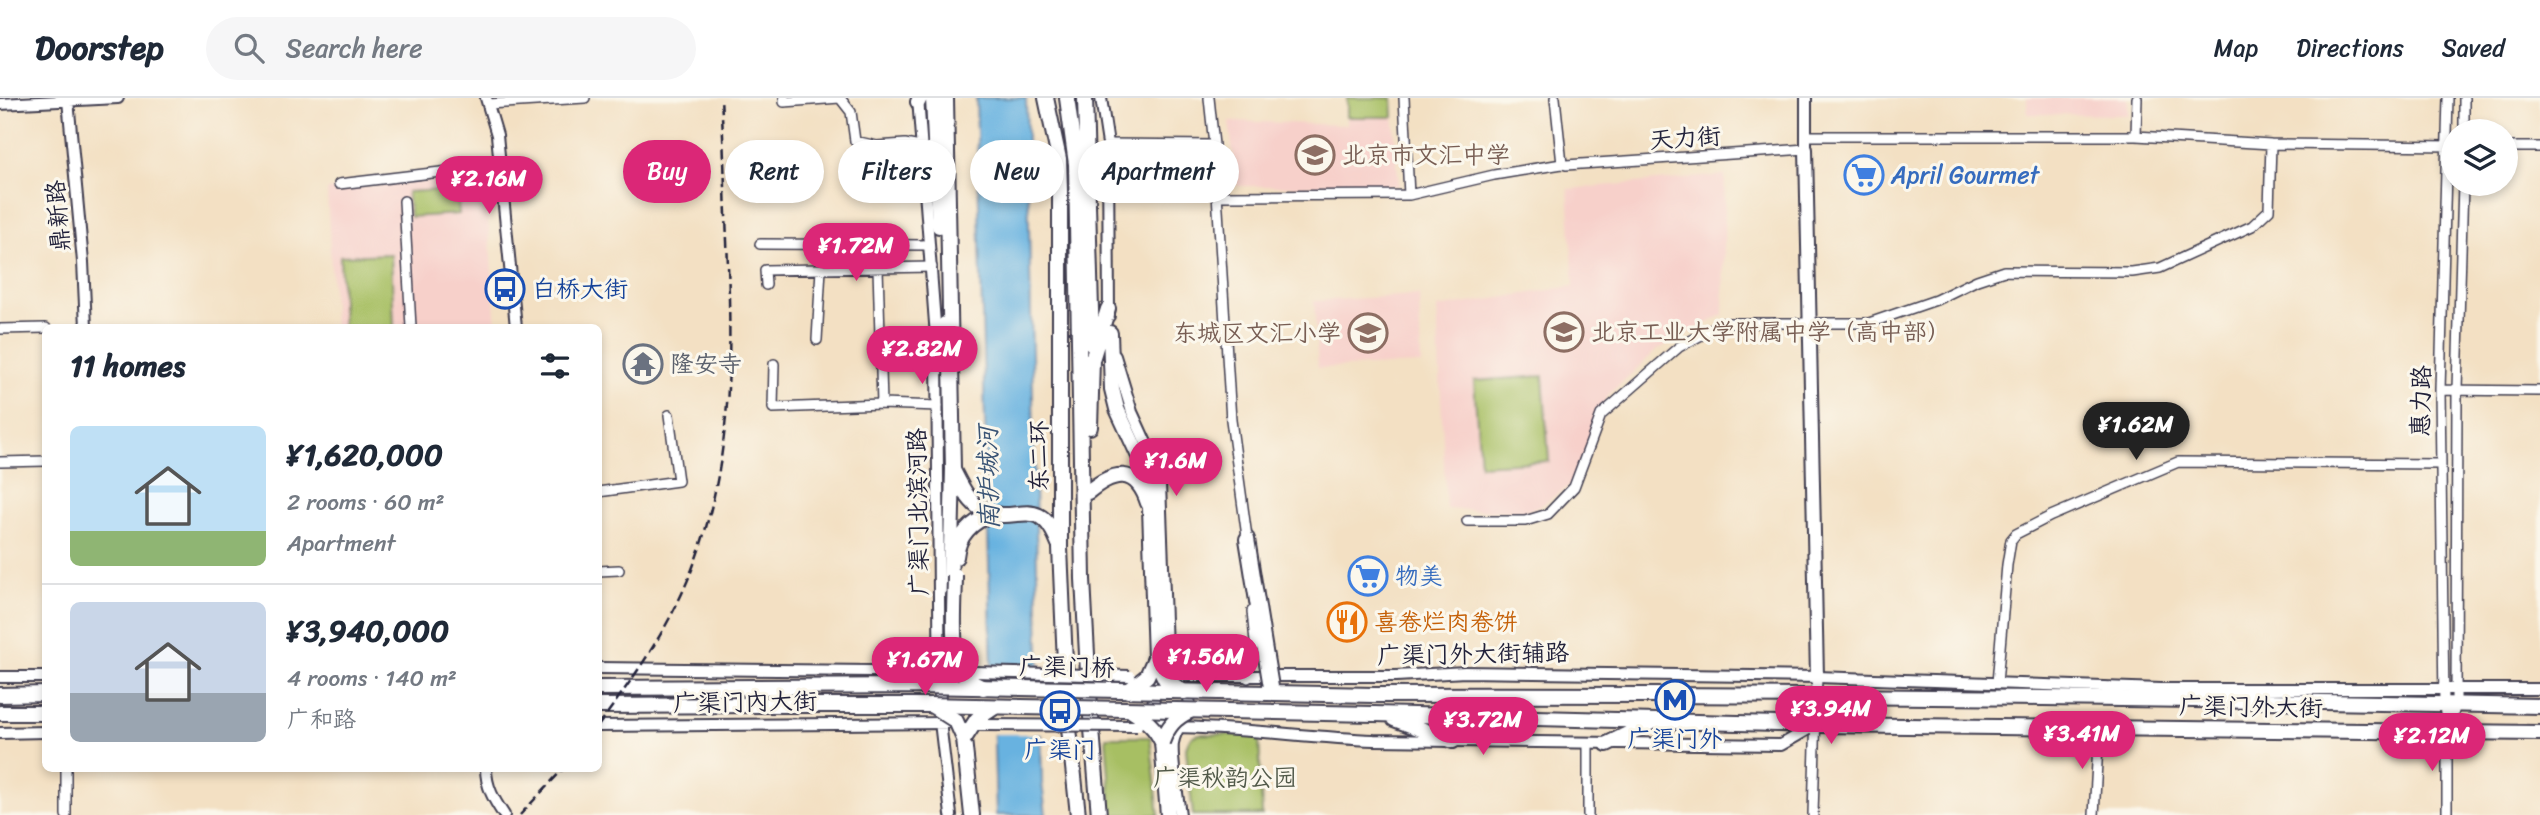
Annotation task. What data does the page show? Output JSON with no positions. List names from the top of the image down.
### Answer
{
  "streets": {
    "main road": [
      "东二环",
      "广渠门桥",
      "广渠门内大街",
      "广渠门外大街"
    ],
    "street": [
      "天力街",
      "鼎新路",
      "惠力路",
      "广渠门北滨河路",
      "广渠门外大街辅路"
    ]
  },
  "crossings": [
    ["惠力路", "广渠门外大街"],
    ["广渠门北滨河路", "广渠门内大街"],
    ["广渠门外大街辅路", "广渠门桥"],
    ["广渠门外大街辅路", "广渠门外大街"],
    ["广渠门桥", "广渠门内大街"],
    ["广渠门桥", "广渠门外大街"]
  ],
  "water": ["南护城河"],
  "parks": ["广渠秋韵公园"],
  "places": {
    "school or university": ["北京市文汇中学", "北京工业大学附属中学（高中部）", "东城区文汇小学"],
    "supermarket": ["April Gourmet", "物美"],
    "bus stop": ["白桥大街", "广渠门"],
    "temple": ["隆安寺"],
    "restaurant": ["喜卷烂肉卷饼"],
    "metro station": ["广渠门外"]
  },
  "page": {
    "header": "Doorstep",
    "search": "Search here",
    "nav": ["Map", "Directions", "Saved"],
    "chip": [
      "Buy",
      "Rent",
      "Filters",
      "New",
      "Apartment"
    ],
    "price": [
      "¥2.16M",
      "¥1.72M",
      "¥2.82M",
      "¥1.62M",
      "¥1.6M",
      "¥1.56M",
      "¥1.67M",
      "¥3.94M",
      "¥3.72M",
      "¥3.41M",
      "¥2.12M"
    ],
    "heading": "11 homes",
    "list": [
      {
        "name": "¥1,620,000",
        "note": "2 rooms · 60 m² · Apartment"
      },
      {
        "name": "¥3,940,000",
        "note": "4 rooms · 140 m² · 广和路"
      }
    ]
  }
}
